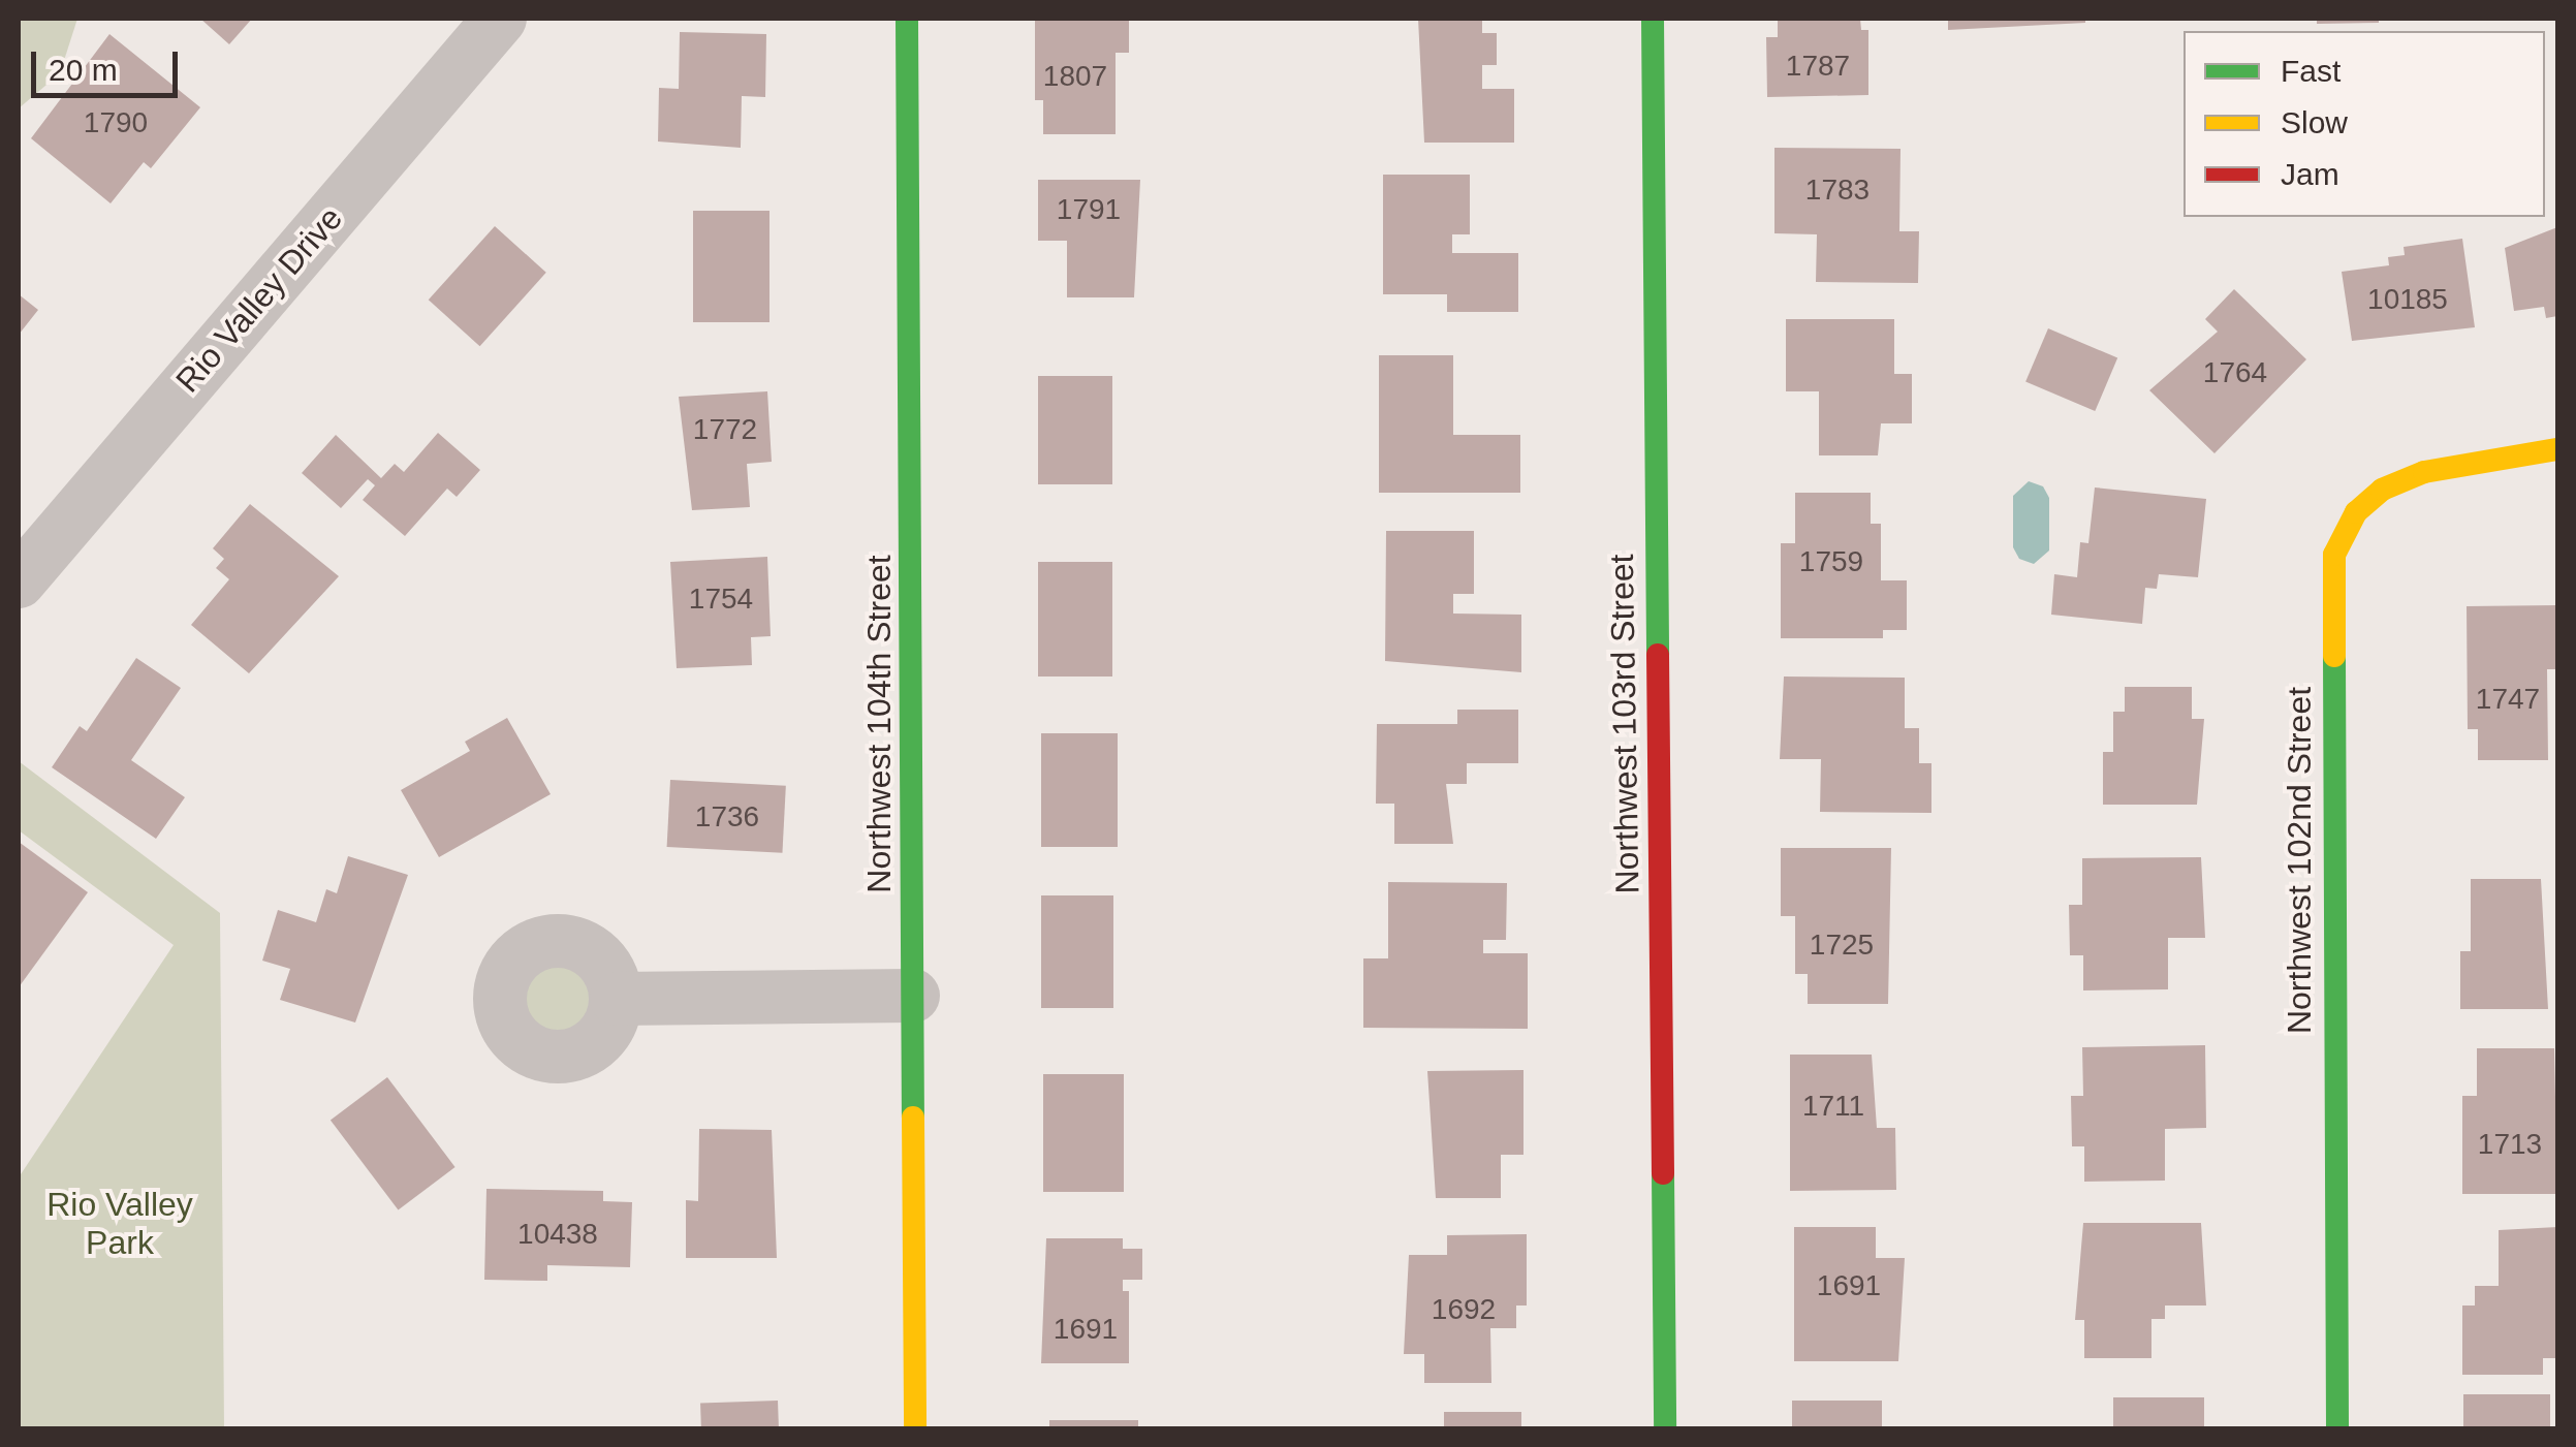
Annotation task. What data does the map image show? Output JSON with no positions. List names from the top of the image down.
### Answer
{
  "streets": {
    "street": [
      "Rio Valley Drive",
      "Northwest 104th Street",
      "Northwest 103rd Street",
      "Northwest 102nd Street"
    ]
  },
  "parks": ["Rio Valley Park"],
  "house_numbers": [
    "1787",
    "1807",
    "1790",
    "1783",
    "1791",
    "10185",
    "1764",
    "1772",
    "1759",
    "1754",
    "1747",
    "1736",
    "1725",
    "1711",
    "1713",
    "10438",
    "1691",
    "1692",
    "1691"
  ],
  "legend": ["Fast", "Slow", "Jam"],
  "scale_bar": "20 m"
}
